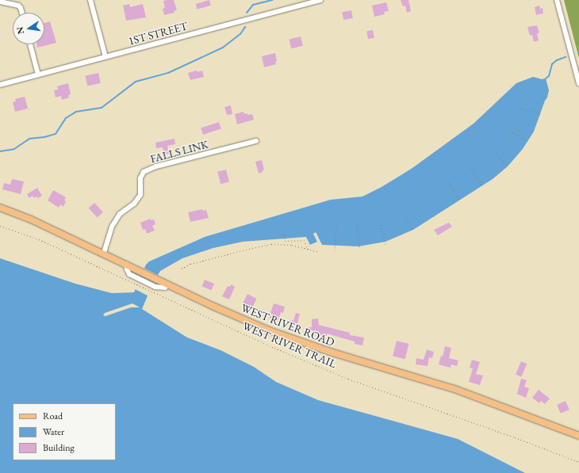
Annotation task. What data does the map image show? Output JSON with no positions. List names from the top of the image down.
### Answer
{
  "streets": {
    "main road": ["WEST RIVER ROAD"],
    "street": ["1ST STREET", "FALLS LINK"],
    "path": ["WEST RIVER TRAIL"]
  },
  "crossings": [
    ["FALLS LINK", "WEST RIVER ROAD"]
  ],
  "legend": ["Road", "Water", "Building"],
  "north": "left"
}
